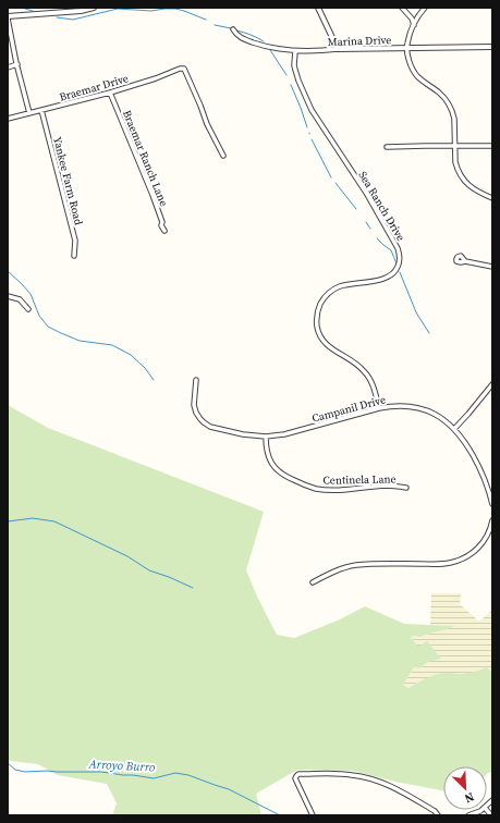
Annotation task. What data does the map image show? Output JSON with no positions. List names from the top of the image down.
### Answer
{
  "streets": {
    "street": [
      "Marina Drive",
      "Braemar Drive",
      "Braemar Ranch Lane",
      "Yankee Farm Road",
      "Sea Ranch Drive",
      "Campanil Drive",
      "Centinela Lane"
    ]
  },
  "crossings": [
    ["Marina Drive", "Sea Ranch Drive"],
    ["Braemar Drive", "Braemar Ranch Lane"],
    ["Braemar Drive", "Yankee Farm Road"],
    ["Sea Ranch Drive", "Campanil Drive"],
    ["Campanil Drive", "Centinela Lane"]
  ],
  "water": ["Arroyo Burro"],
  "north": "bottom right"
}
